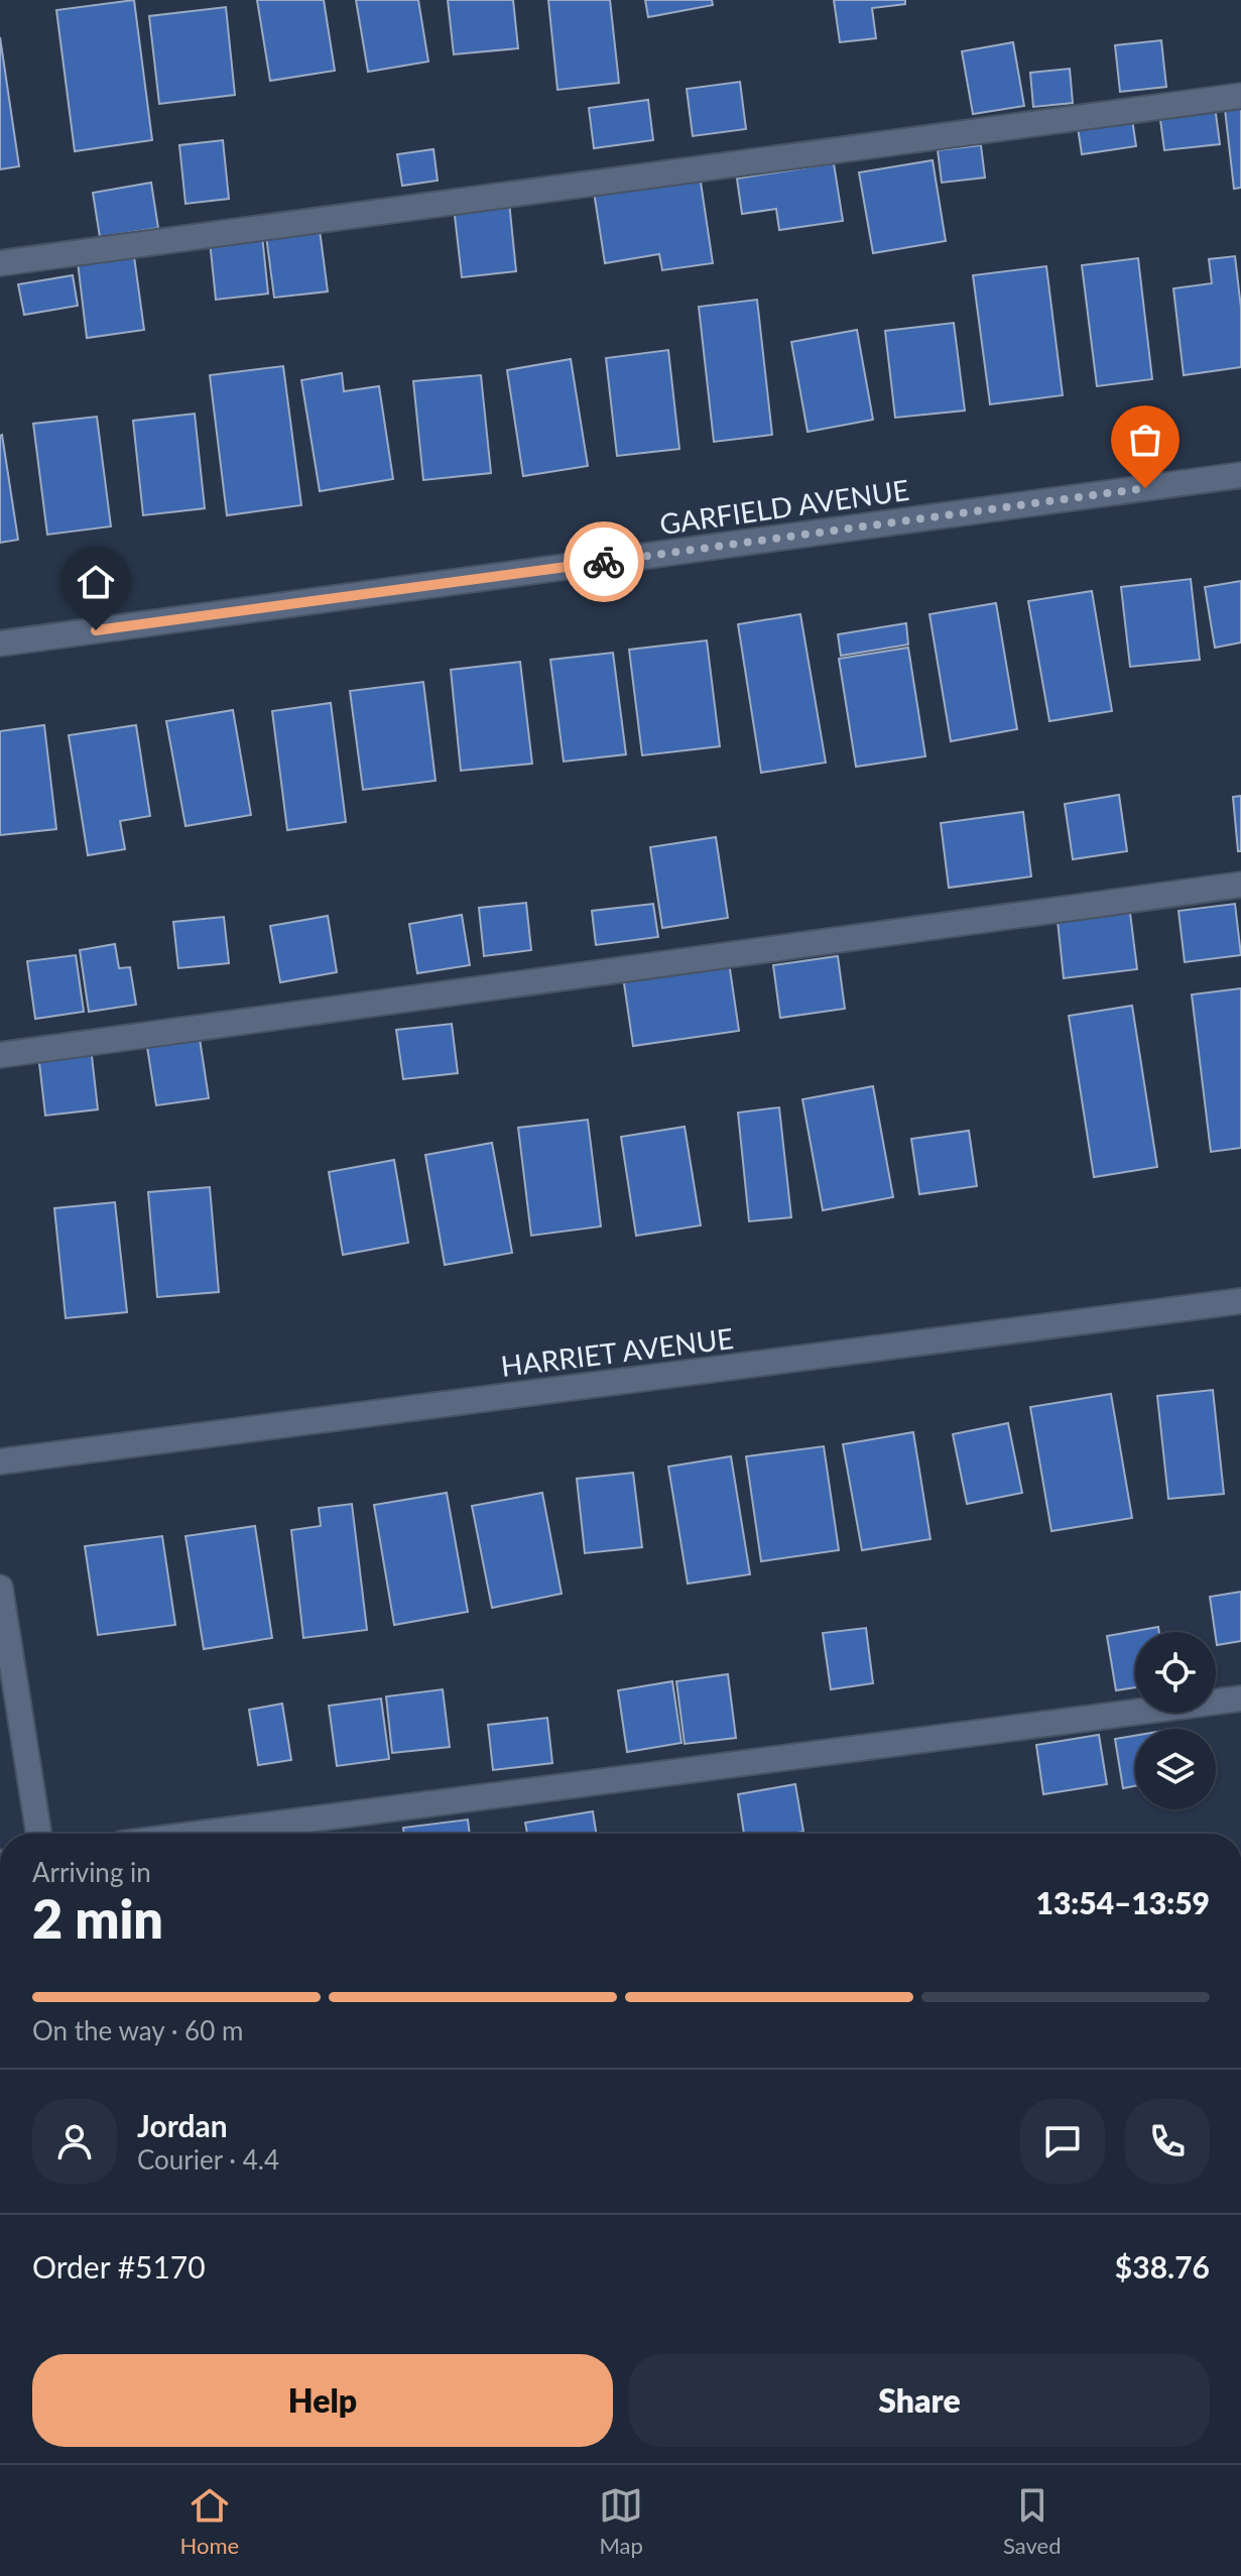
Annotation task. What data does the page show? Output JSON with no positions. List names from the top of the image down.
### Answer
{
  "streets": {
    "street": ["GARFIELD AVENUE", "HARRIET AVENUE"]
  },
  "page": {
    "heading": ["2 min", "Arriving in", "13:54–13:59"],
    "panel": [
      "Jordan",
      "Courier · 4.4",
      "Order #5170",
      "$38.76"
    ],
    "bar": "On the way · 60 m",
    "buttons": ["Help", "Share"],
    "tabs": ["Home", "Map", "Saved"]
  }
}
